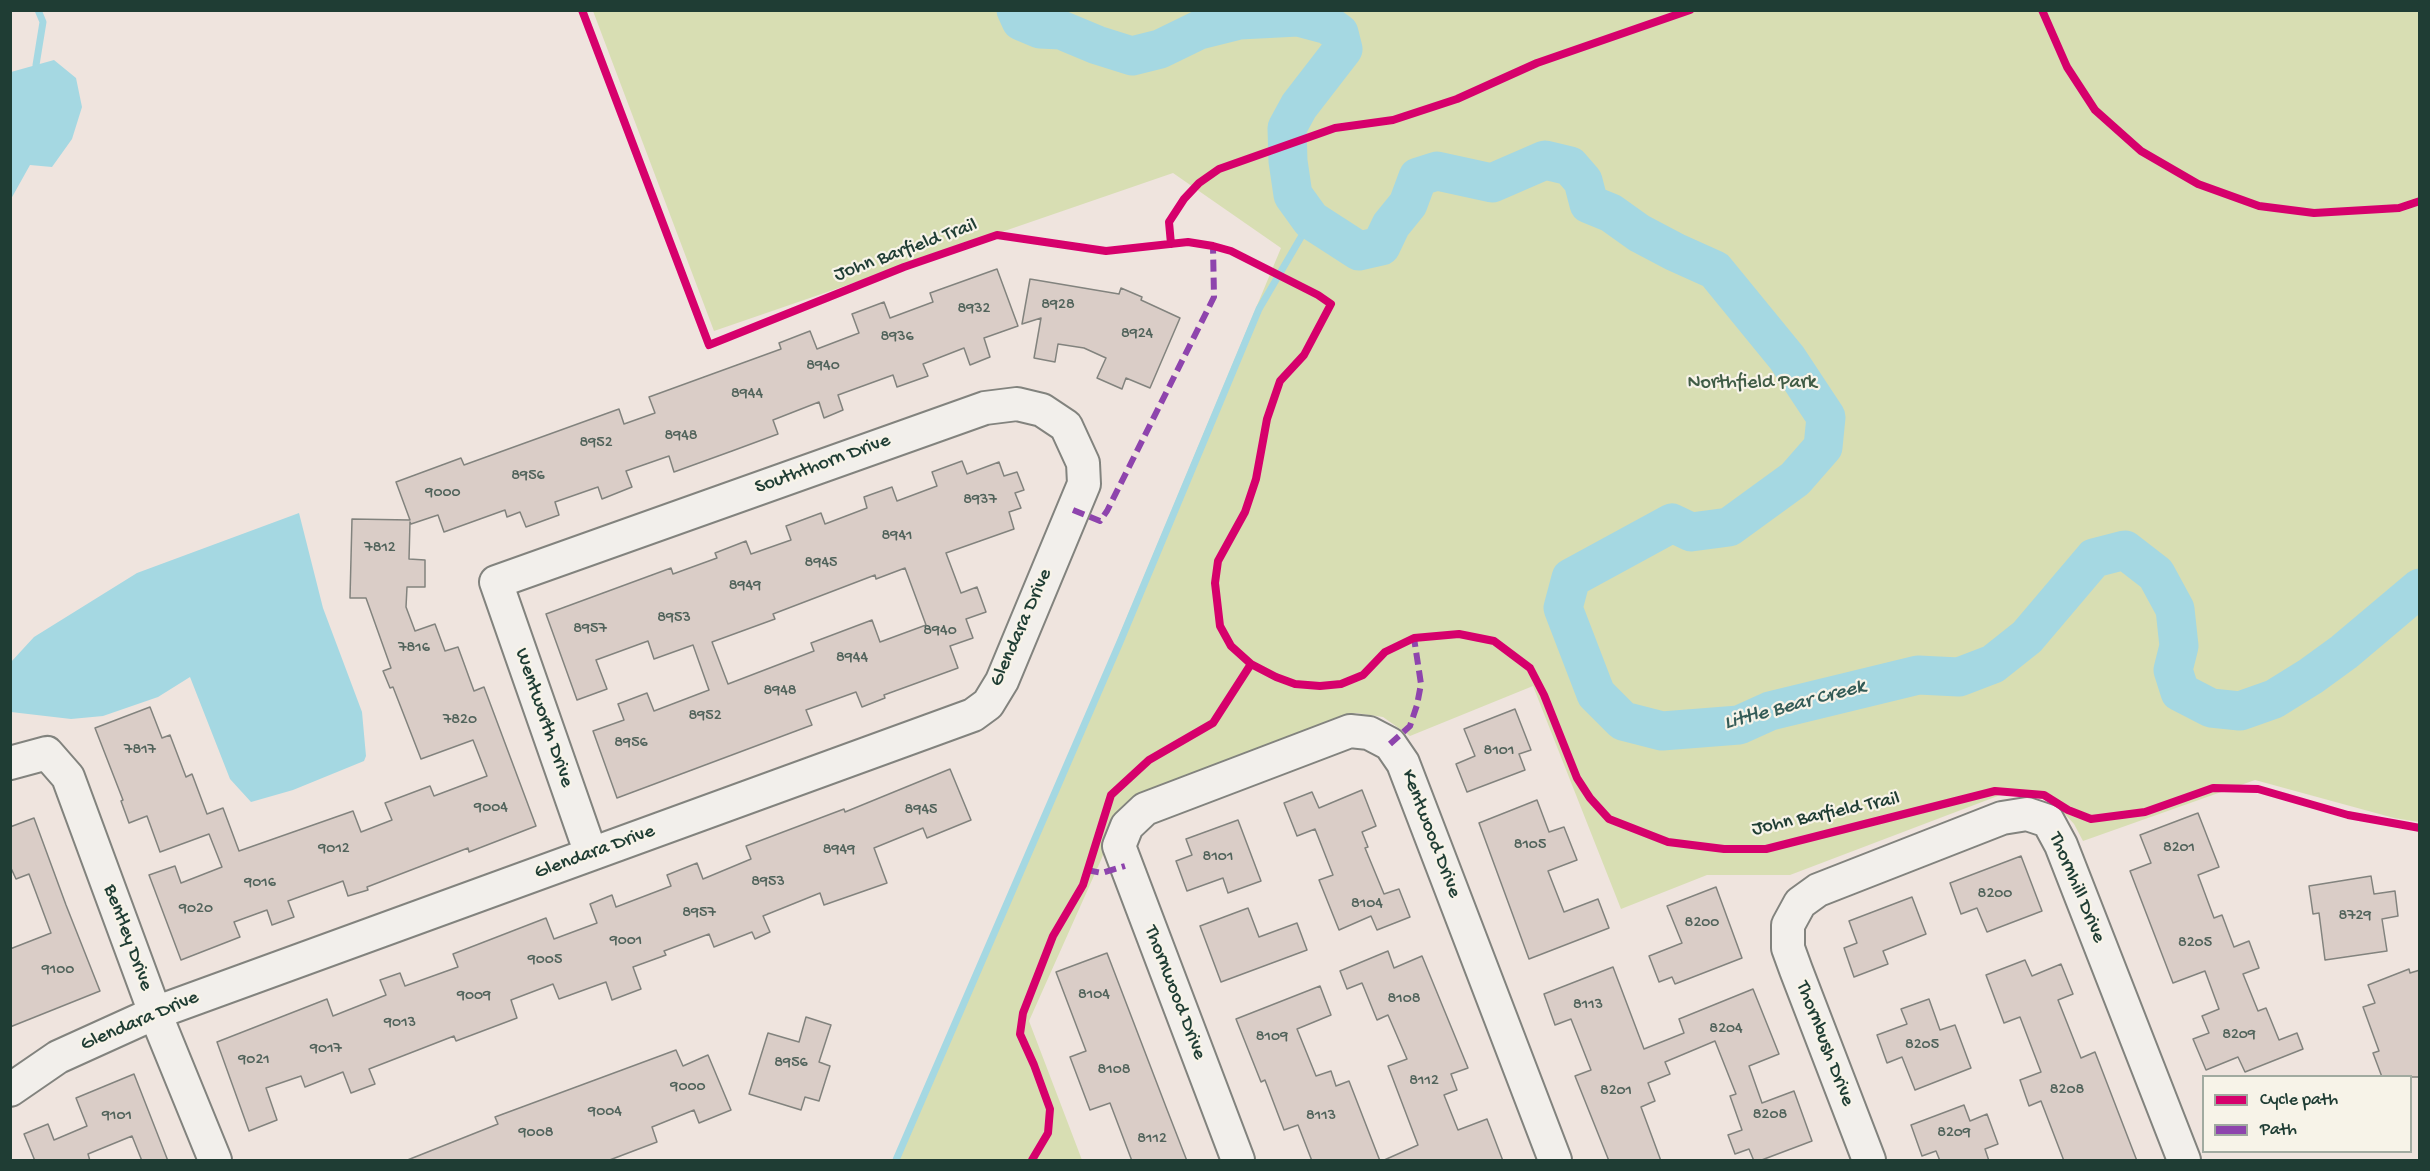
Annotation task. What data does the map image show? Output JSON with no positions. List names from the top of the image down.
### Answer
{
  "streets": {
    "street": [
      "Souththorn Drive",
      "Glendara Drive",
      "Wentworth Drive",
      "Kentwood Drive",
      "Thornhill Drive",
      "Bentley Drive",
      "Thornwood Drive",
      "Thornbush Drive"
    ],
    "cycle path": ["John Barfield Trail"]
  },
  "crossings": [
    ["Souththorn Drive", "Glendara Drive"],
    ["Souththorn Drive", "Wentworth Drive"],
    ["Glendara Drive", "Wentworth Drive"],
    ["Glendara Drive", "Bentley Drive"],
    ["Kentwood Drive", "Thornwood Drive"],
    ["Thornhill Drive", "Thornbush Drive"]
  ],
  "water": ["Little Bear Creek"],
  "parks": ["Northfield Park"],
  "house_numbers": [
    "8928",
    "8932",
    "8924",
    "8936",
    "8940",
    "8944",
    "8948",
    "8952",
    "8956",
    "9000",
    "8937",
    "8941",
    "7812",
    "8945",
    "8949",
    "8953",
    "8957",
    "8940",
    "7816",
    "8944",
    "8948",
    "8952",
    "7820",
    "8956",
    "7817",
    "8101",
    "9004",
    "8945",
    "8105",
    "8201",
    "9012",
    "8949",
    "8101",
    "8953",
    "9016",
    "8200",
    "8104",
    "9020",
    "8957",
    "8729",
    "8200",
    "9001",
    "8205",
    "9005",
    "9100",
    "8104",
    "9009",
    "8108",
    "8113",
    "9013",
    "8204",
    "8209",
    "8109",
    "8205",
    "9017",
    "9021",
    "8956",
    "8108",
    "8112",
    "9000",
    "8208",
    "8201",
    "9004",
    "8208",
    "9101",
    "8113",
    "9008",
    "8209",
    "8112"
  ],
  "legend": ["Cycle path", "Path"]
}
